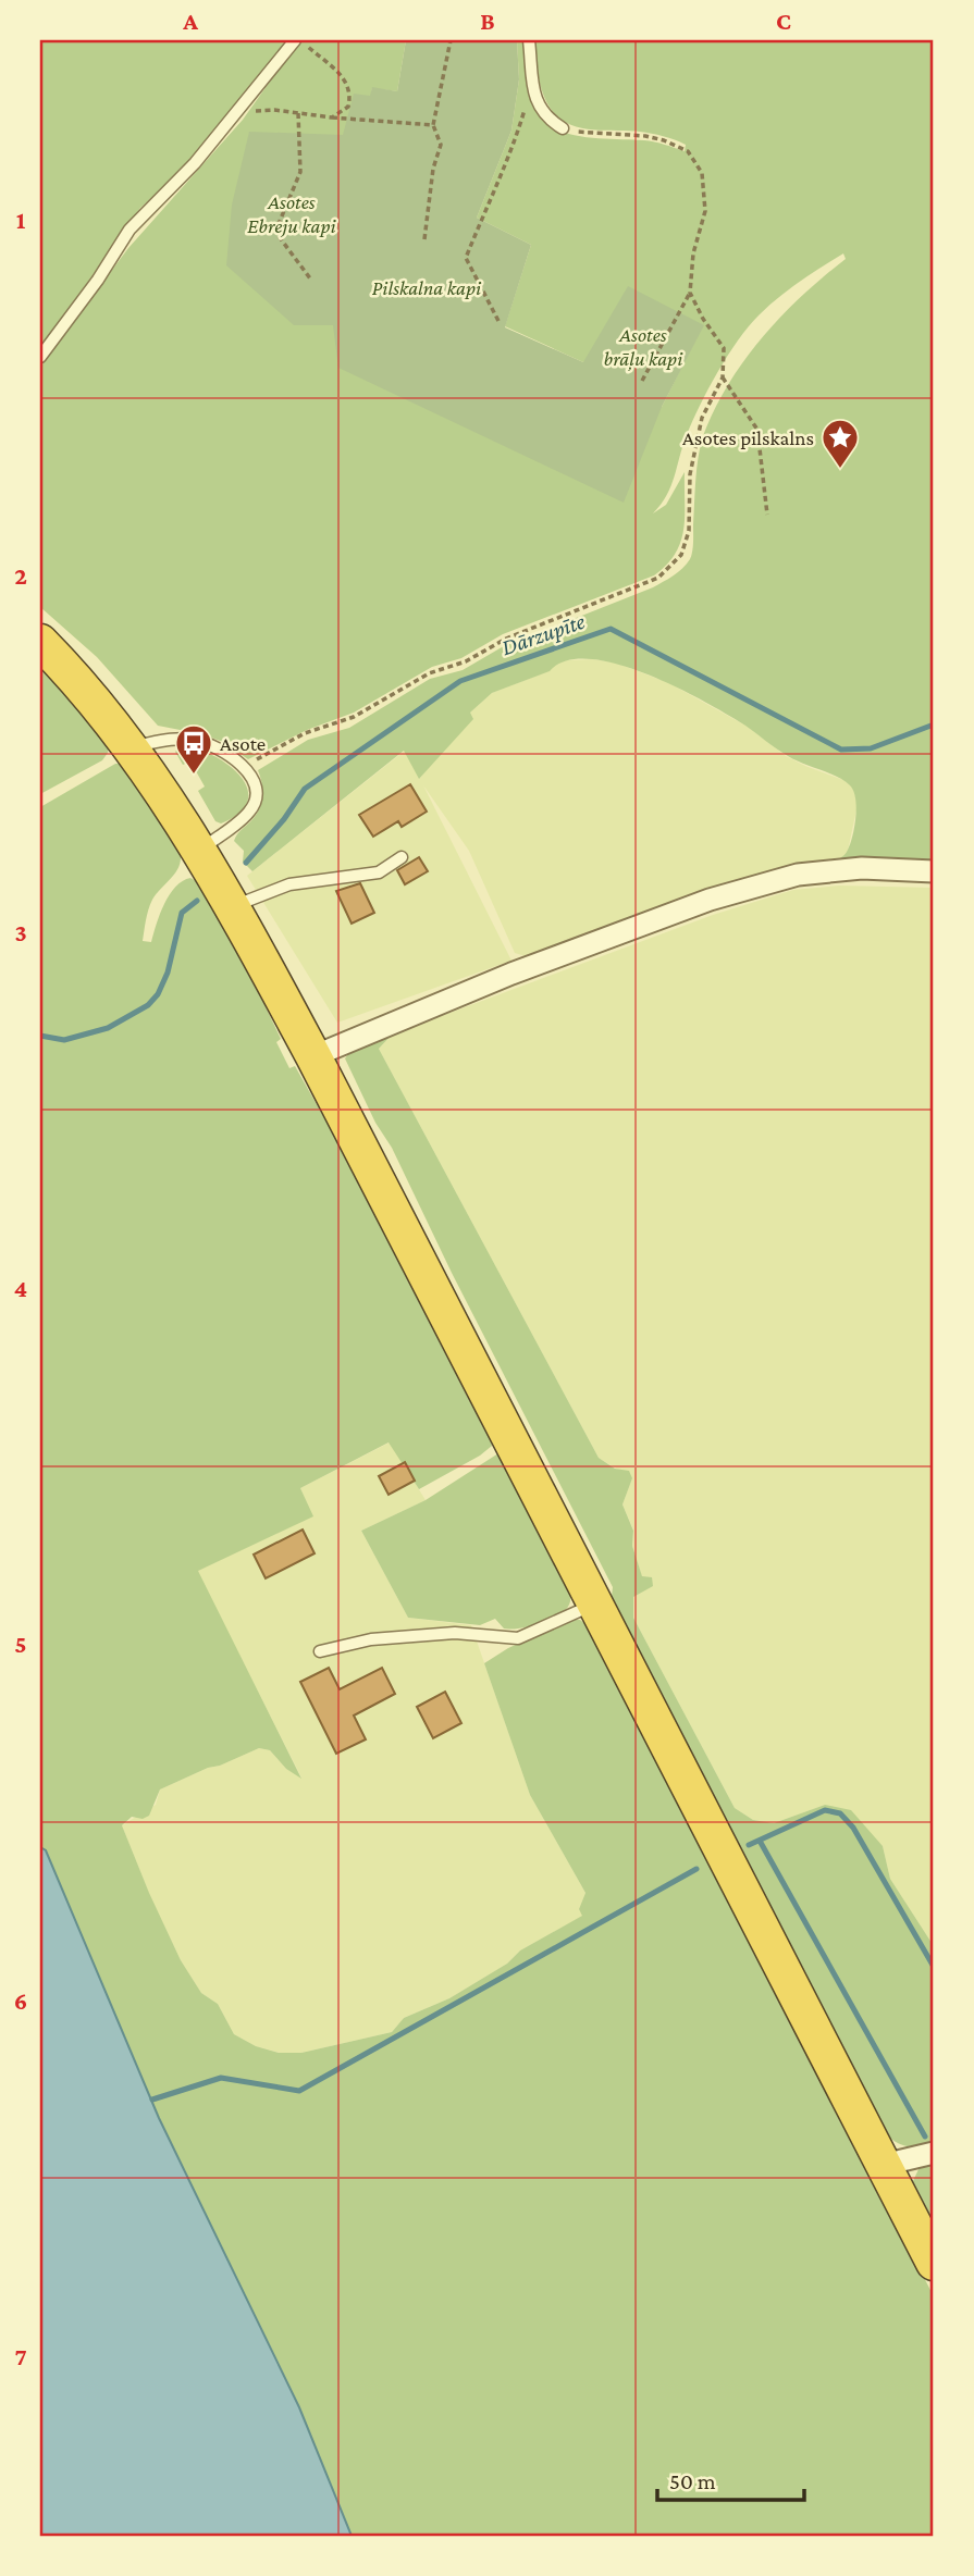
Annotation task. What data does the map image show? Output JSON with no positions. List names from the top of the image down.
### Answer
{
  "water": ["Dārzupīte"],
  "parks": ["Asotes Ebreju kapi", "Pilskalna kapi", "Asotes brāļu kapi"],
  "places": {
    "place": ["Asotes pilskalns"],
    "bus stop": ["Asote"]
  },
  "scale_bar": "50 m",
  "grid": {
    "columns": ["A", "B", "C"],
    "rows": [
      "1",
      "2",
      "3",
      "4",
      "5",
      "6",
      "7"
    ]
  }
}
